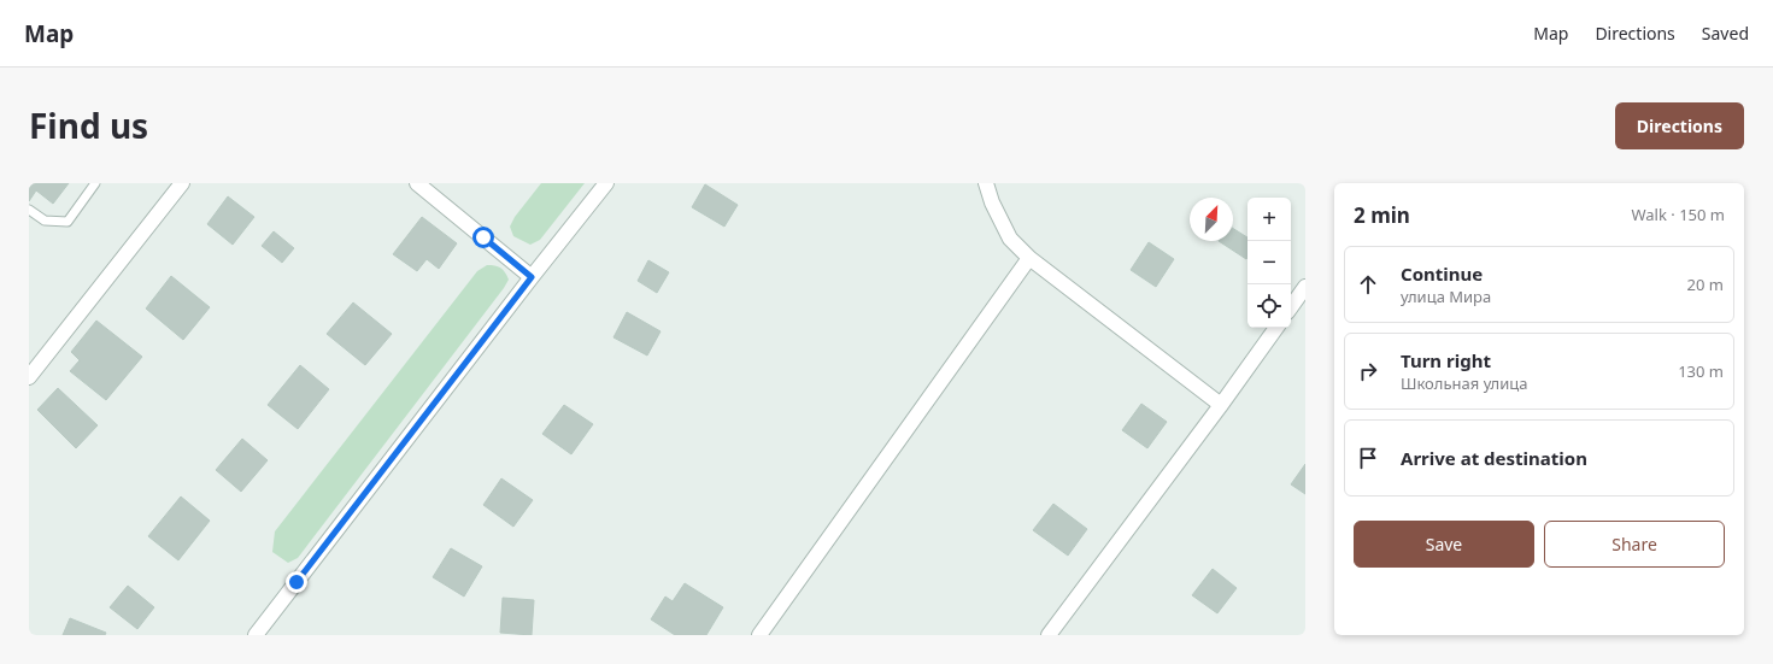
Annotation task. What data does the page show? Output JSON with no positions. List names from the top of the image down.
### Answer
{
  "north": "top right",
  "page": {
    "header": "Map",
    "nav": ["Map", "Directions", "Saved"],
    "title": "Find us",
    "buttons": [
      "Directions",
      ["Save", "Share"]
    ],
    "heading": ["2 min", "Walk · 150 m"],
    "map_buttons": ["+", "−"],
    "list": [
      ["Continue", "улица Мира", "20 m"],
      ["Turn right", "Школьная улица", "130 m"],
      "Arrive at destination"
    ]
  }
}
